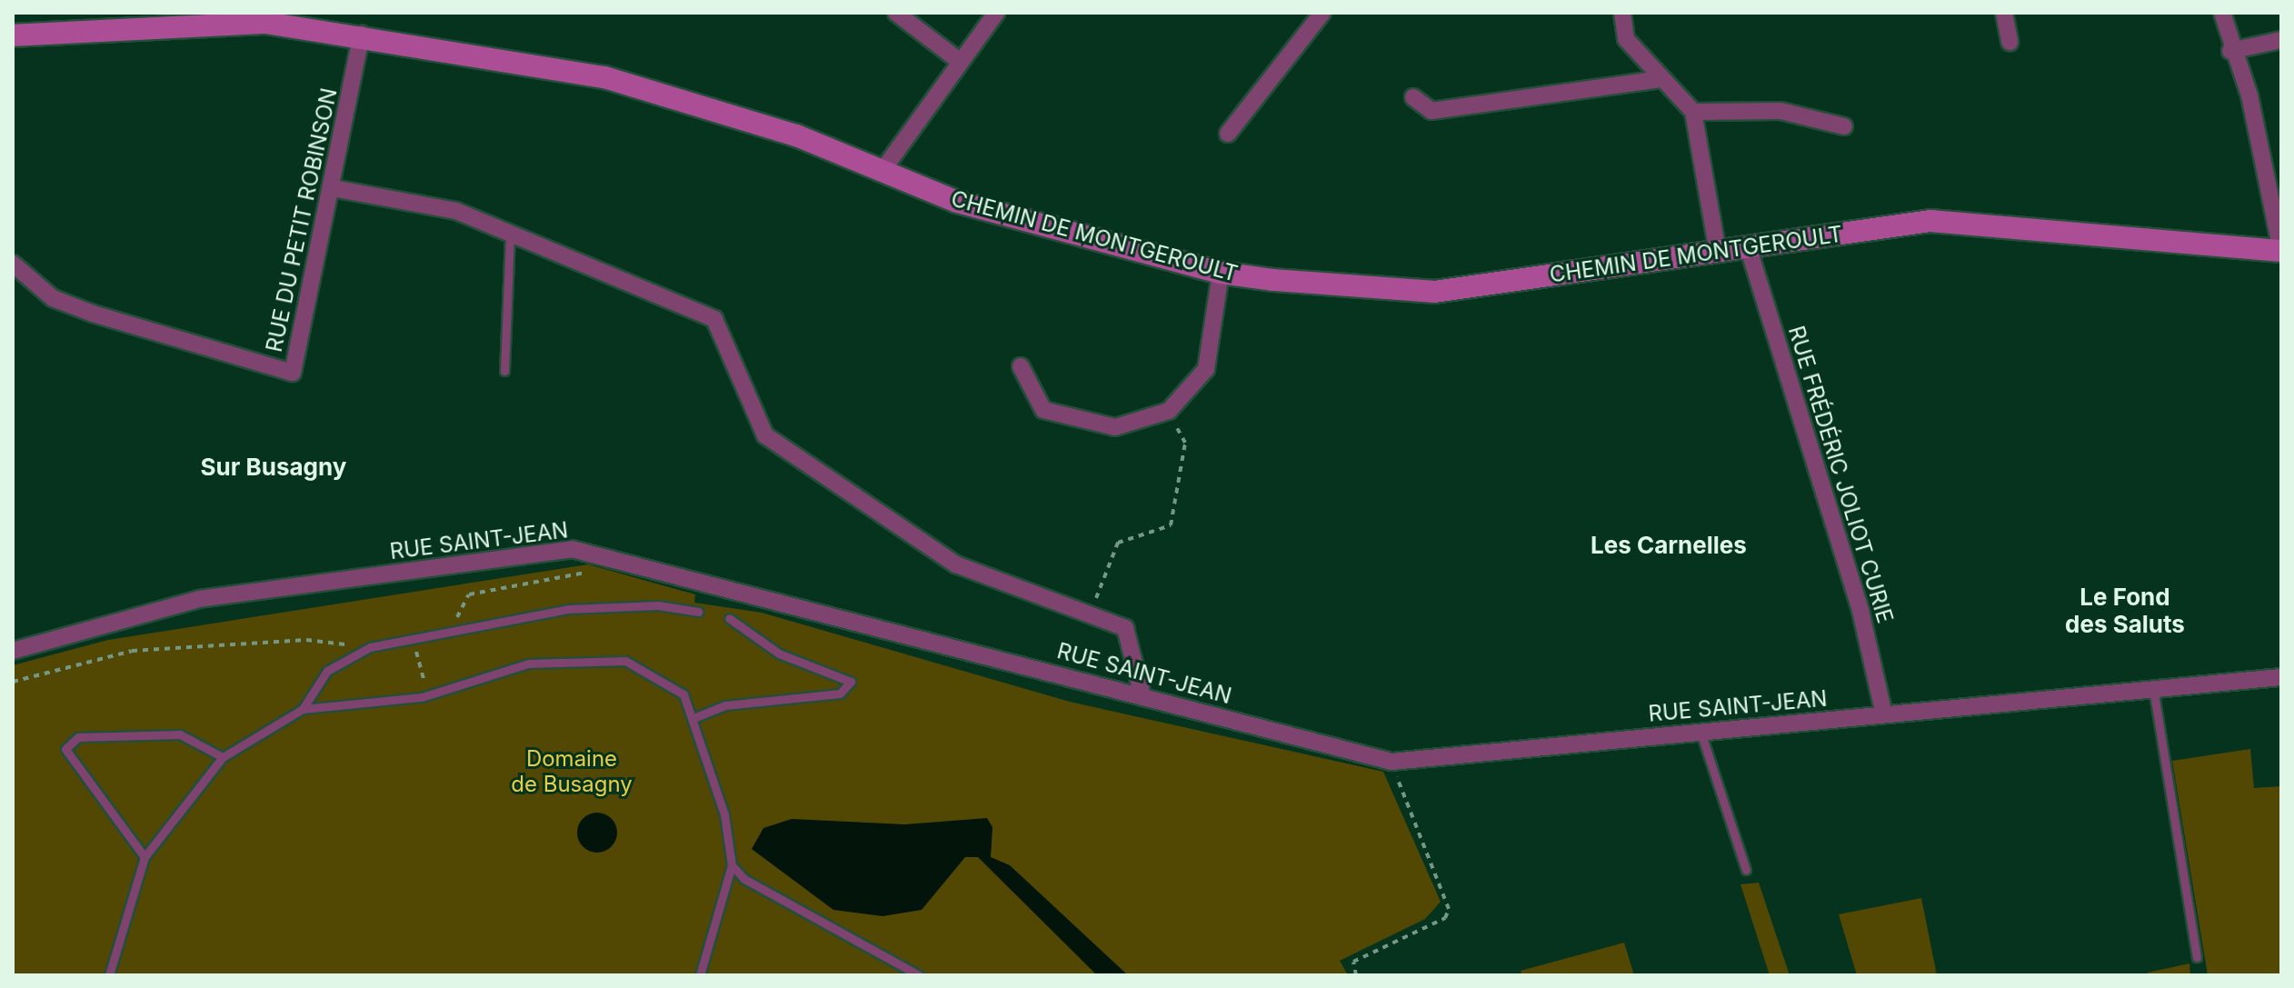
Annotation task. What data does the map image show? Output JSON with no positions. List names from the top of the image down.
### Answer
{
  "streets": {
    "street": [
      "RUE DU PETIT ROBINSON",
      "CHEMIN DE MONTGEROULT",
      "RUE FRÉDÉRIC JOLIOT CURIE",
      "RUE SAINT-JEAN"
    ]
  },
  "crossings": [
    ["RUE DU PETIT ROBINSON", "CHEMIN DE MONTGEROULT"],
    ["CHEMIN DE MONTGEROULT", "RUE FRÉDÉRIC JOLIOT CURIE"],
    ["RUE FRÉDÉRIC JOLIOT CURIE", "RUE SAINT-JEAN"]
  ],
  "districts": ["Sur Busagny", "Les Carnelles", "Le Fond des Saluts"],
  "parks": ["Domaine de Busagny"]
}
